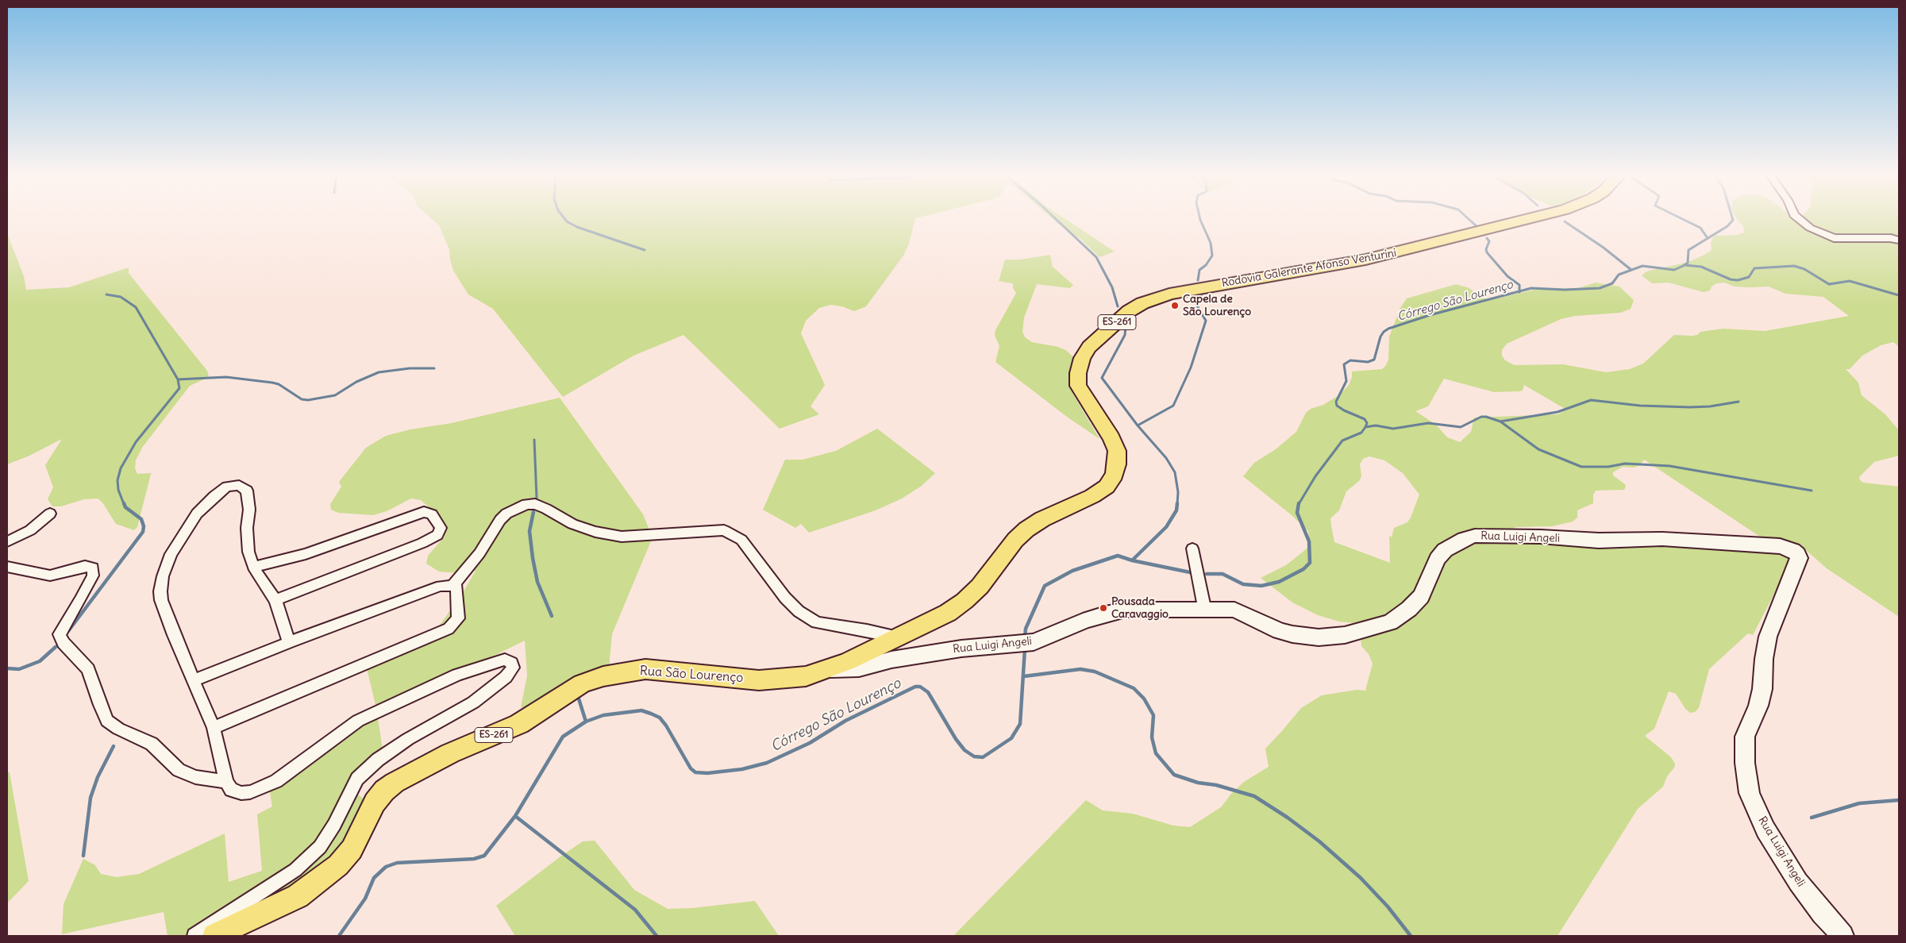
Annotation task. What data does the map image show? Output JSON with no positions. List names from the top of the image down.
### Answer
{
  "streets": {
    "main road": ["Rodovia Galerante Afonso Venturini", "ES-261", "Rua São Lourenço"],
    "street": ["Rua Luigi Angeli"]
  },
  "crossings": [
    ["Rodovia Galerante Afonso Venturini", "Rua Luigi Angeli"],
    ["Rodovia Galerante Afonso Venturini", "Rua São Lourenço"],
    ["Rua Luigi Angeli", "Rua São Lourenço"]
  ],
  "water": ["Córrego São Lourenço"],
  "places": ["Capela de São Lourenço", "Pousada Caravaggio"]
}
